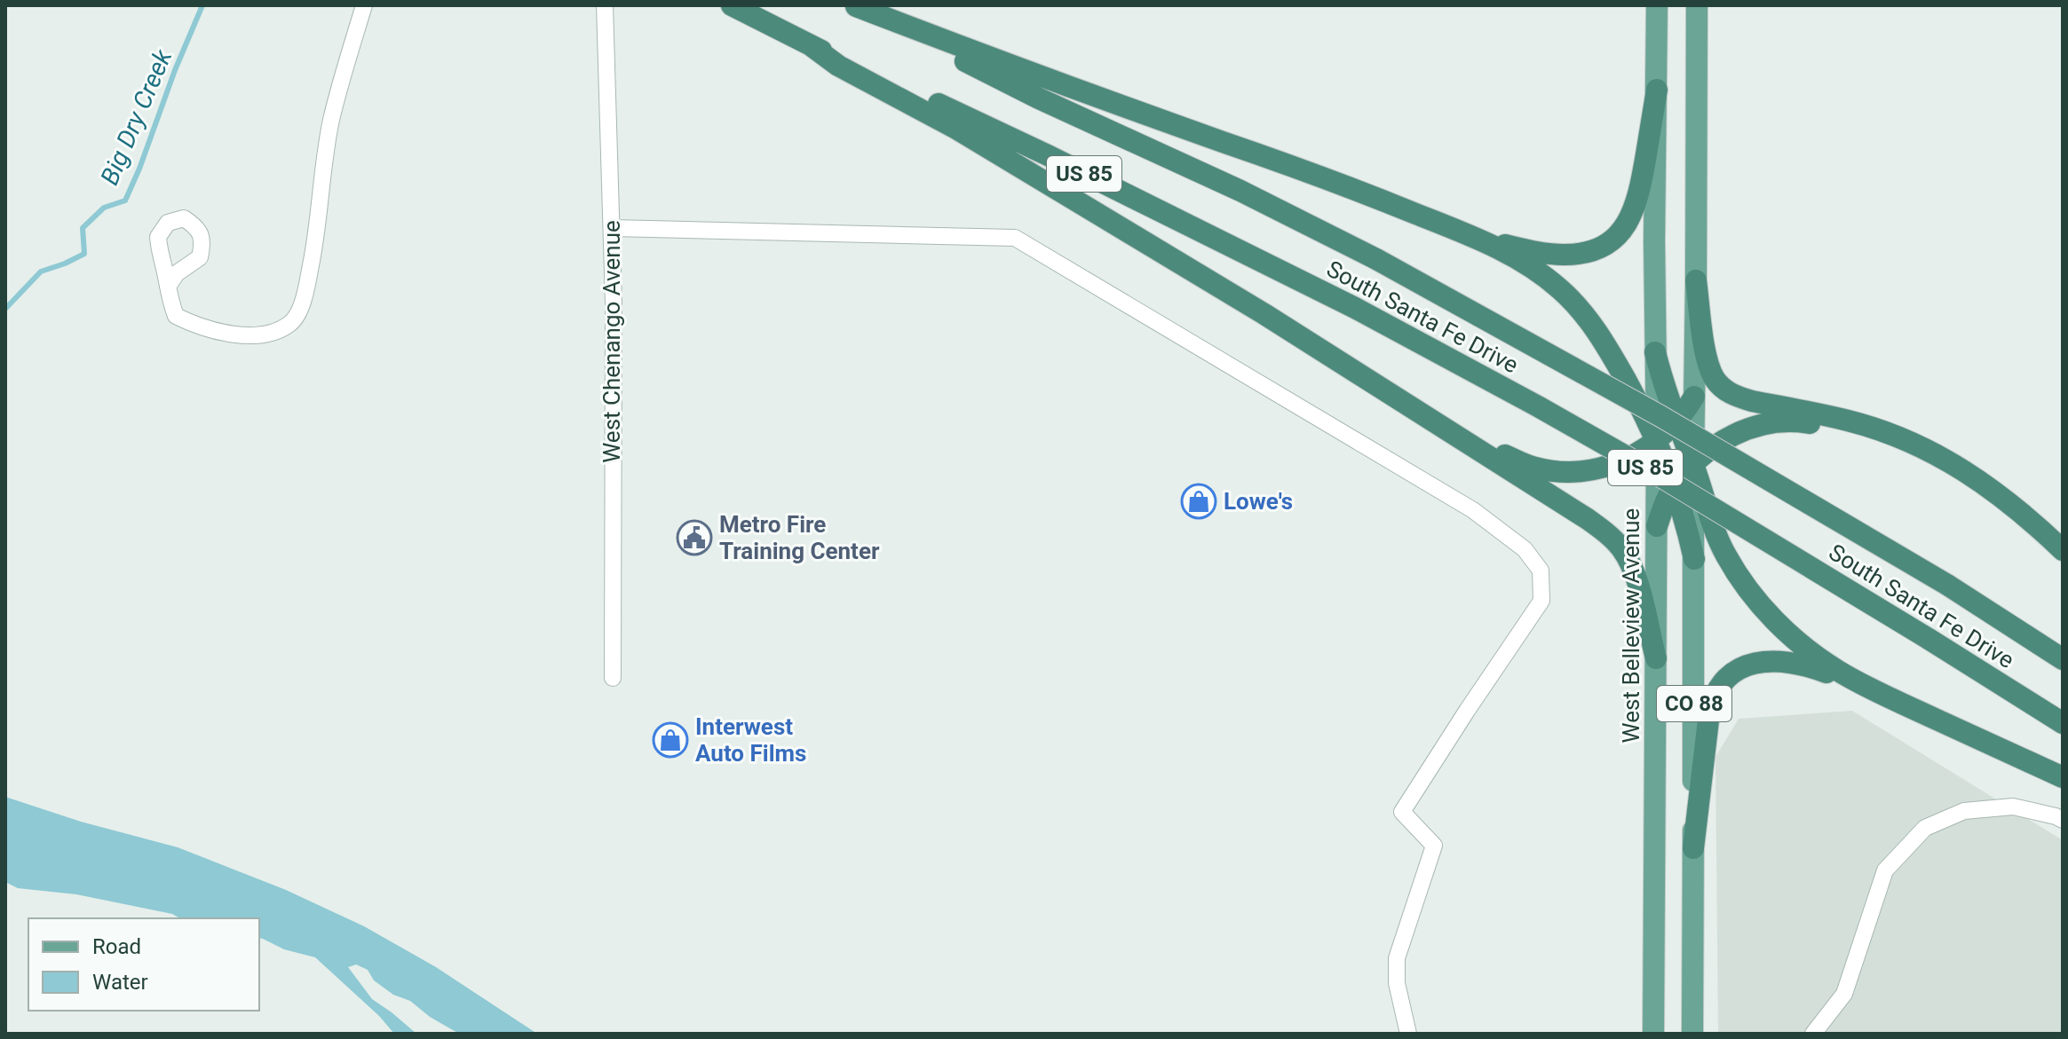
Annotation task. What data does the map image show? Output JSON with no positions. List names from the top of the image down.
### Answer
{
  "streets": {
    "highway": ["US 85", "South Santa Fe Drive"],
    "main road": ["West Belleview Avenue", "CO 88"],
    "street": ["West Chenango Avenue"]
  },
  "water": ["Big Dry Creek"],
  "places": {
    "shop": ["Lowe's", "Interwest Auto Films"],
    "public building": ["Metro Fire Training Center"]
  },
  "legend": ["Road", "Water"]
}
